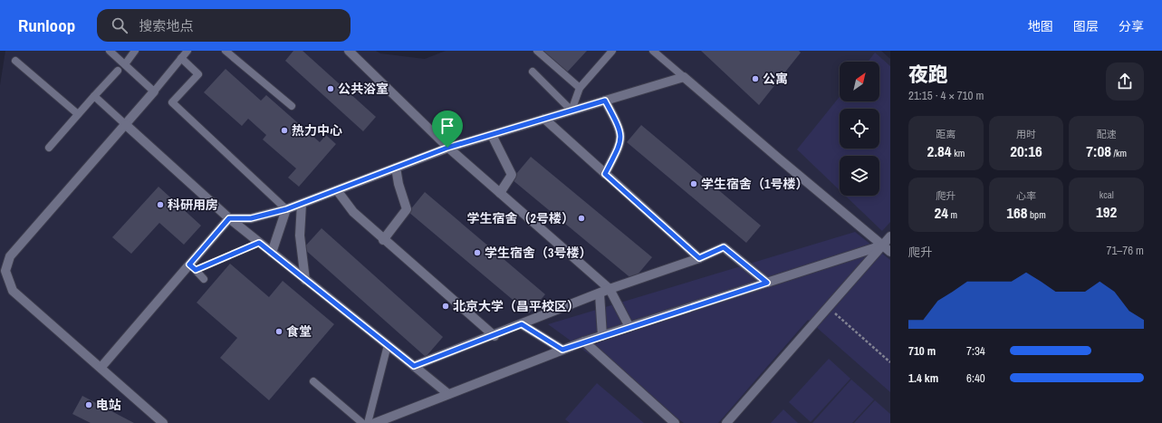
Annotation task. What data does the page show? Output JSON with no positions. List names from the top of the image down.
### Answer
{
  "places": [
    "公寓",
    "公共浴室",
    "热力中心",
    "学生宿舍（1号楼）",
    "科研用房",
    "学生宿舍（2号楼）",
    "学生宿舍（3号楼）",
    "北京大学（昌平校区）",
    "食堂",
    "电站"
  ],
  "north": "top right",
  "page": {
    "header": "Runloop",
    "search": "搜索地点",
    "nav": ["地图", "图层", "分享"],
    "heading": ["夜跑", "21:15 · 4 × 710 m"],
    "stats": [
      ["距离", "2.84 km"],
      ["用时", "20:16"],
      ["配速", "7:08 /km"],
      ["爬升", "24 m"],
      ["心率", "168 bpm"],
      ["kcal", "192"]
    ],
    "chart": ["爬升", "71–76 m"],
    "list": [
      {
        "name": "710 m",
        "note": "7:34"
      },
      {
        "name": "1.4 km",
        "note": "6:40"
      }
    ]
  }
}
